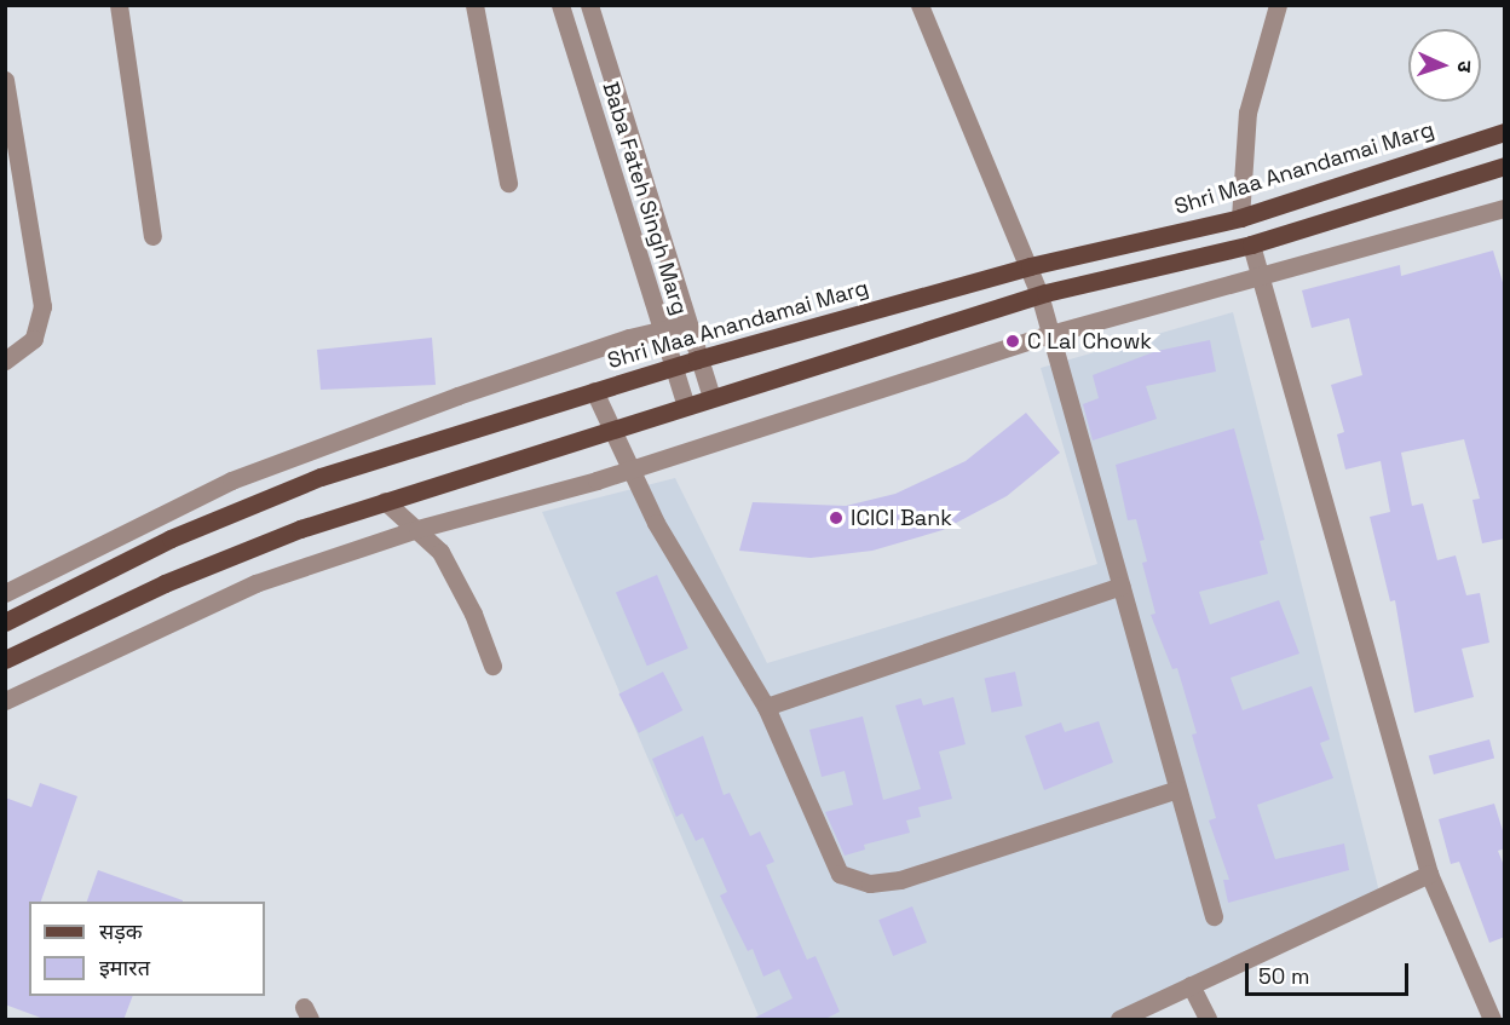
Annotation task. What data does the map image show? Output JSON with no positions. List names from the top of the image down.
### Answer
{
  "streets": {
    "main road": ["Shri Maa Anandamai Marg"],
    "street": ["Baba Fateh Singh Marg"]
  },
  "crossings": [
    ["Shri Maa Anandamai Marg", "Baba Fateh Singh Marg"]
  ],
  "places": ["C Lal Chowk", "ICICI Bank"],
  "legend": ["सड़क", "इमारत"],
  "scale_bar": "50 m",
  "north": "right"
}
